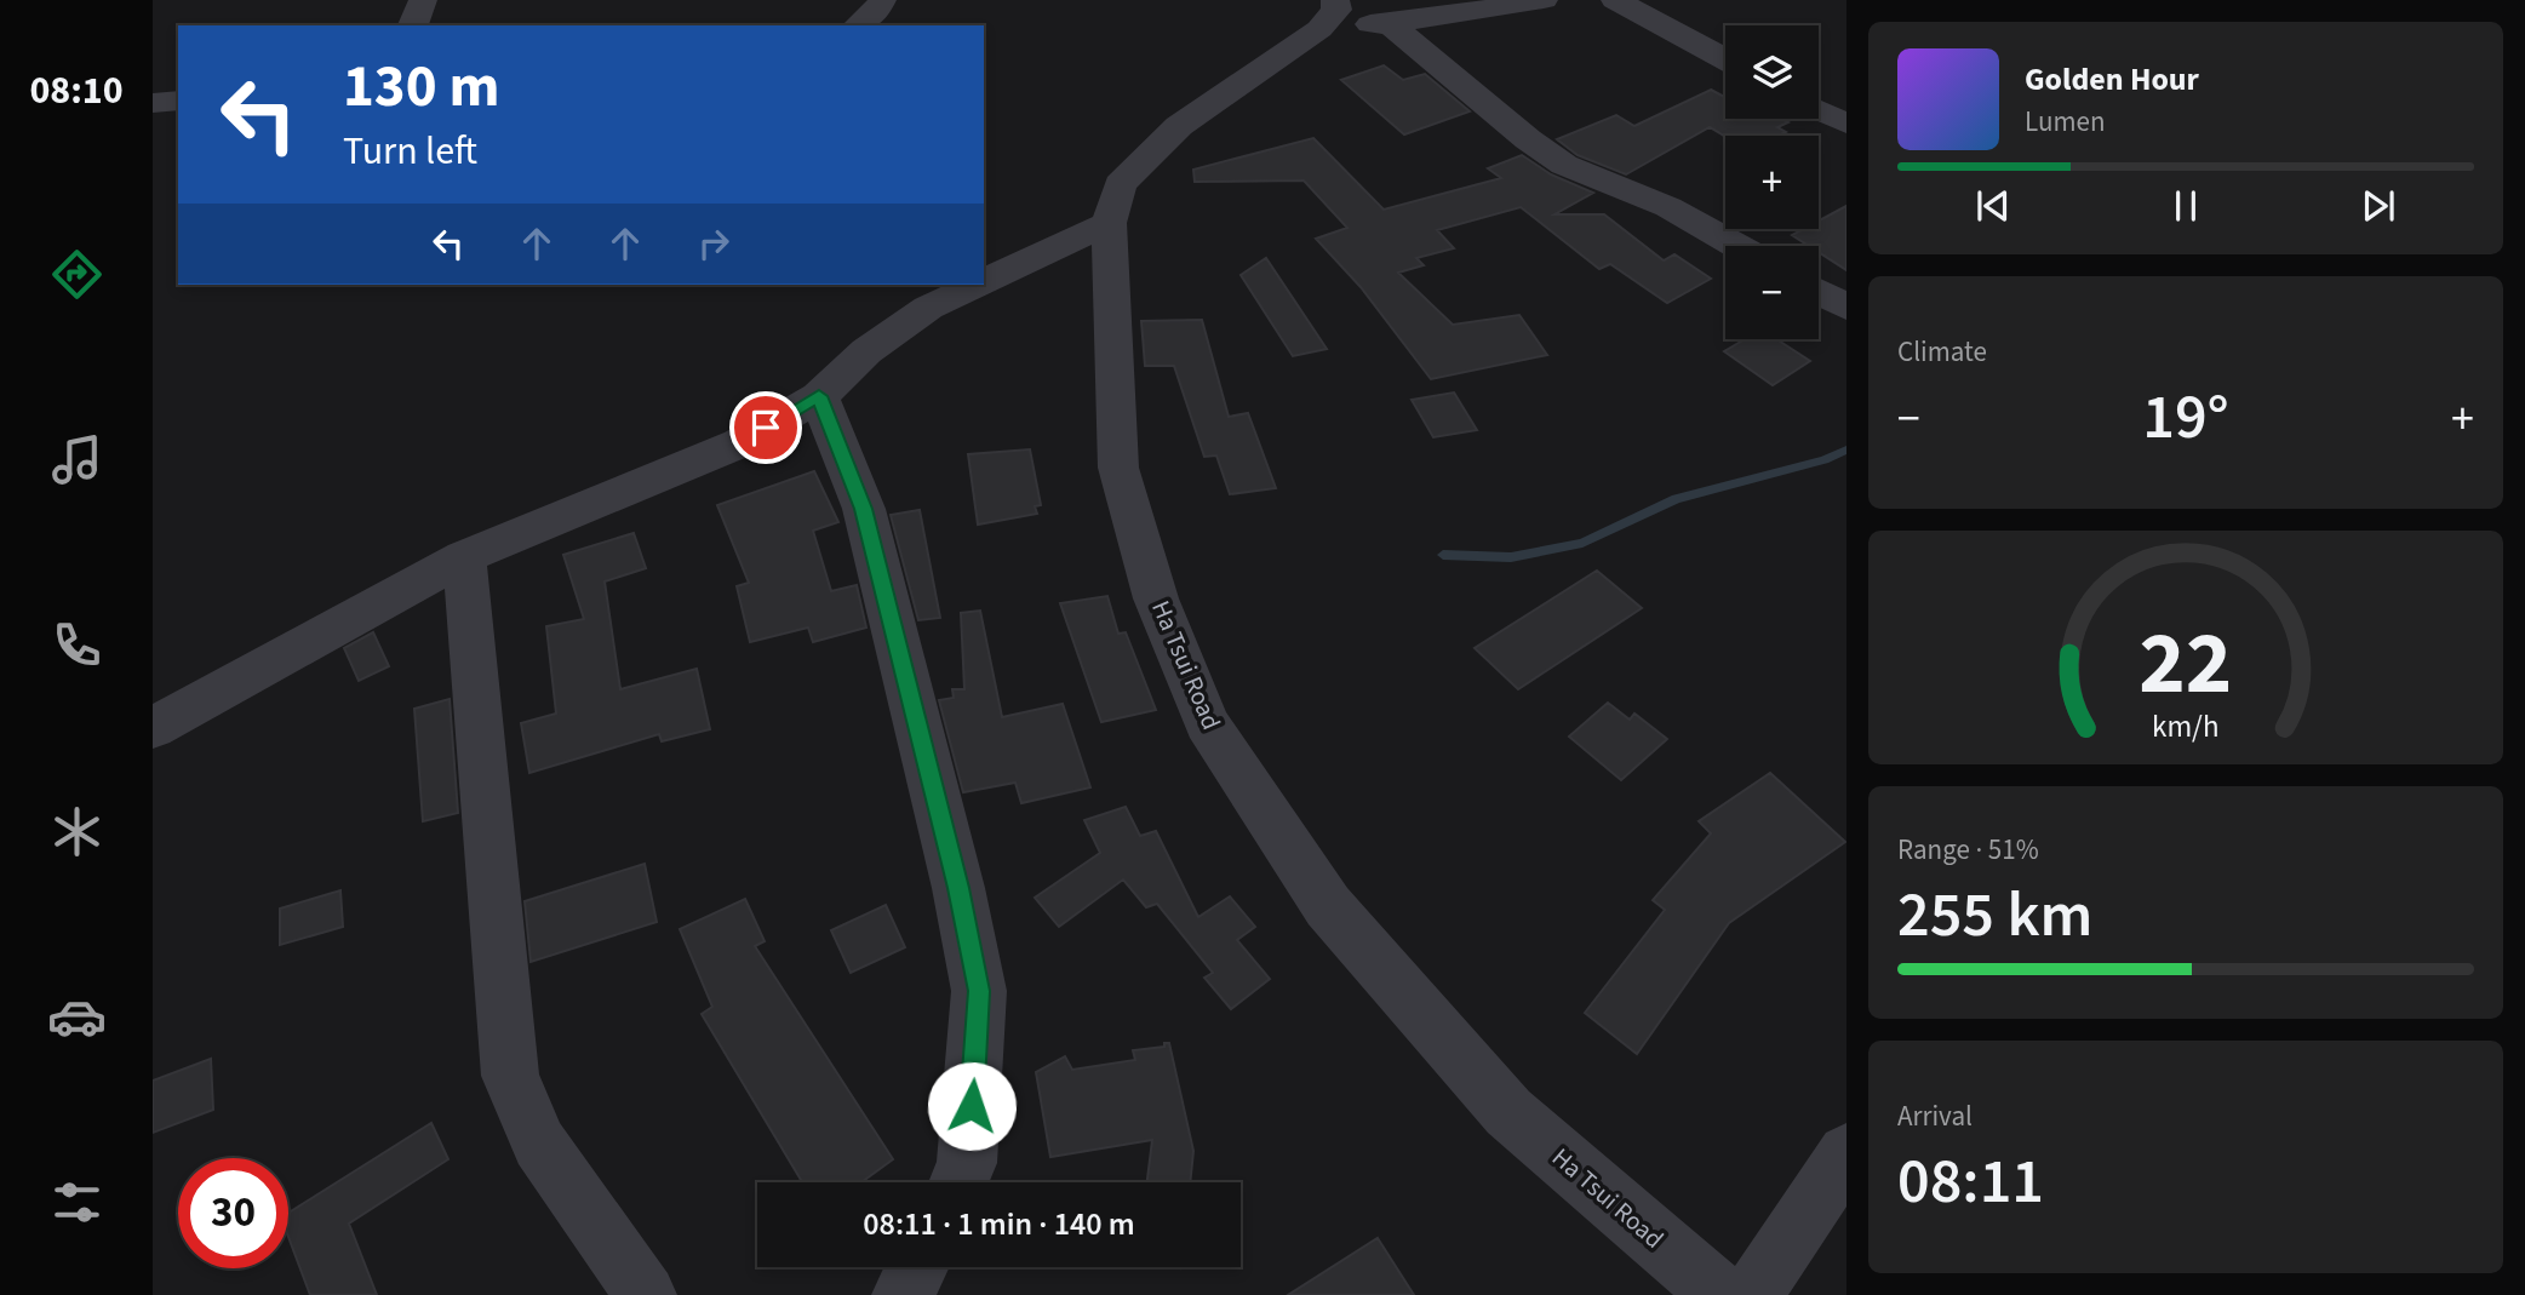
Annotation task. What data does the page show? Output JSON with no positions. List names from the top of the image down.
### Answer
{
  "streets": {
    "street": ["Ha Tsui Road"]
  },
  "page": {
    "tabs": "08:10",
    "map_buttons": ["+", "−"],
    "turn": ["130 m", "Turn left"],
    "song": ["Golden Hour", "Lumen"],
    "tile": [
      "Climate",
      ["Range · 51%", "255 km"],
      ["Arrival", "08:11"]
    ],
    "heat": ["−", "19°", "+"],
    "limit": "30",
    "trip": "08:11 · 1 min · 140 m",
    "gauge": ["22", "km/h"]
  }
}
